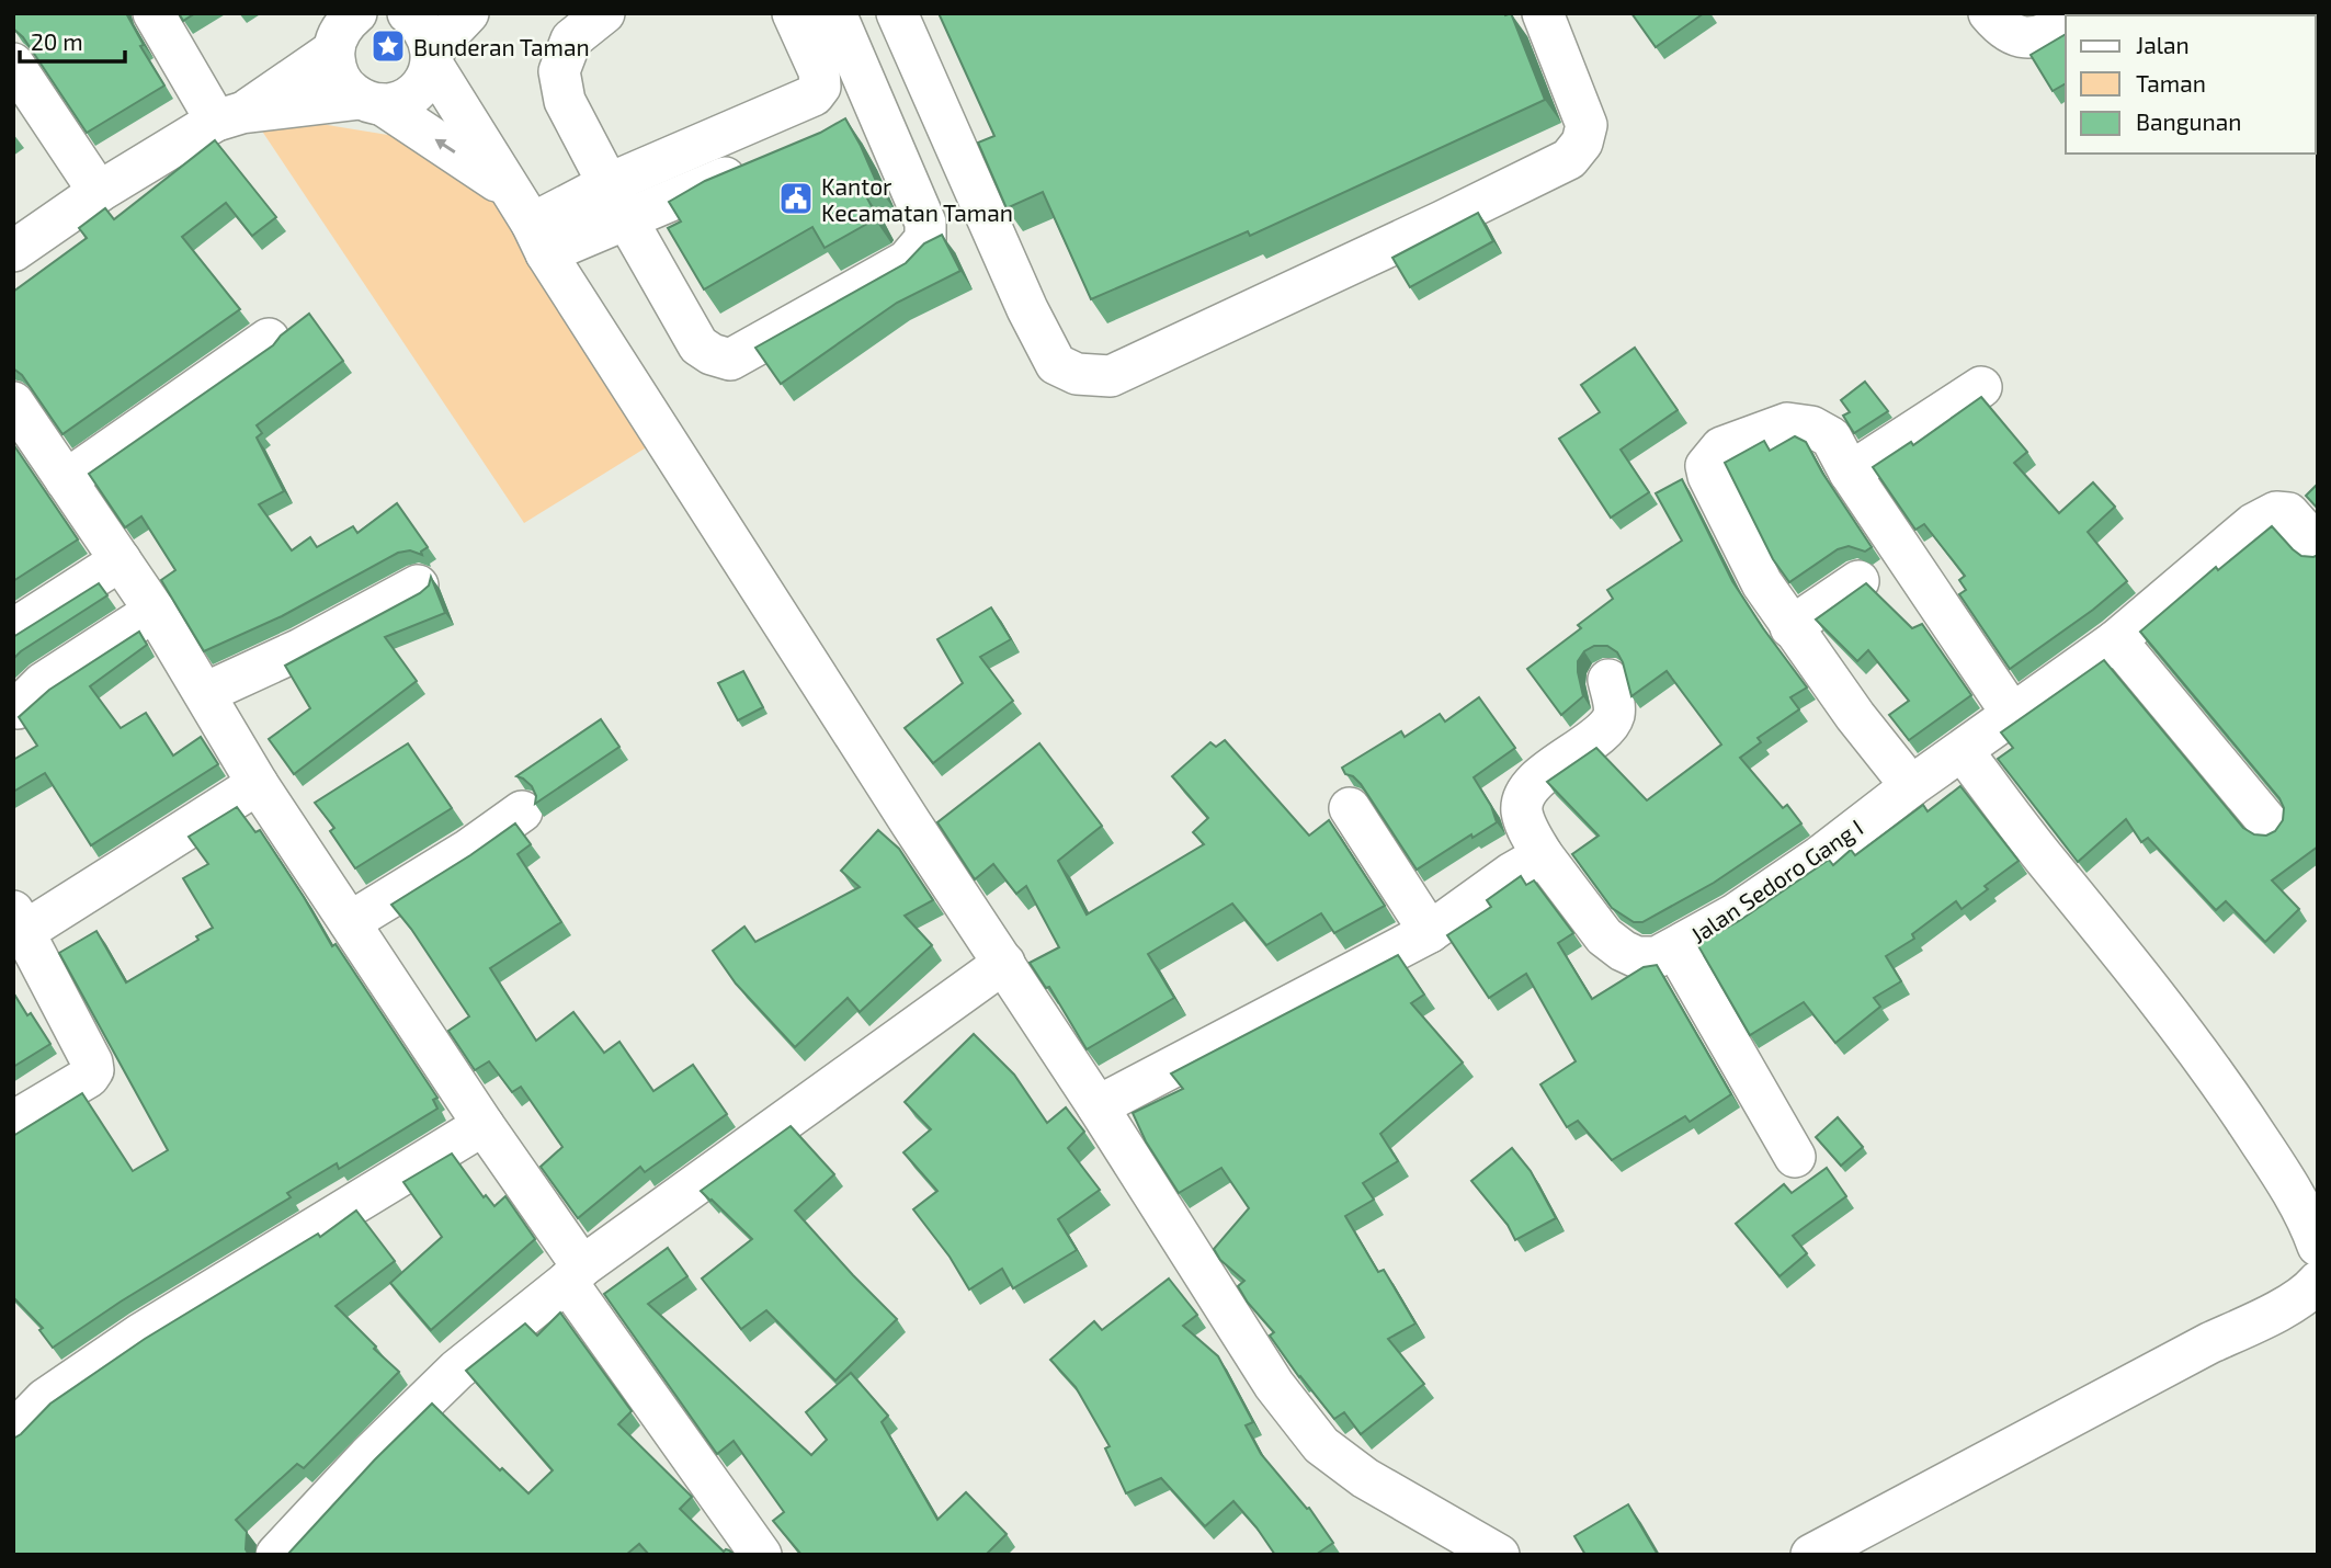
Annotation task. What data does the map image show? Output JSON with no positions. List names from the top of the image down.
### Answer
{
  "streets": {
    "street": ["Jalan Sedoro Gang I"]
  },
  "places": {
    "place": ["Bunderan Taman"],
    "public building": ["Kantor Kecamatan Taman"]
  },
  "legend": ["Jalan", "Taman", "Bangunan"],
  "scale_bar": "20 m"
}
